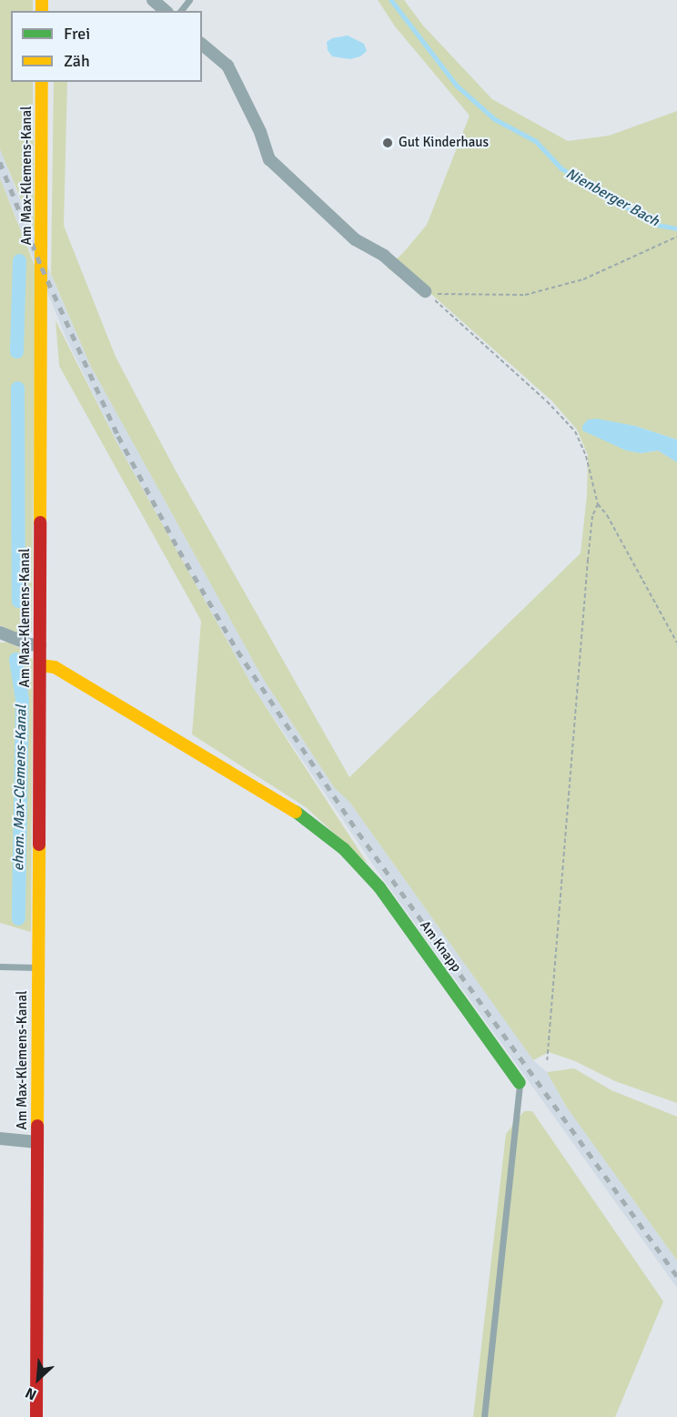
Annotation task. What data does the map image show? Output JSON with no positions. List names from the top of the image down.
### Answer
{
  "streets": {
    "main road": ["Am Max-Klemens-Kanal", "Am Knapp"]
  },
  "crossings": [
    ["Am Max-Klemens-Kanal", "Am Knapp"]
  ],
  "water": ["Nienberger Bach", "ehem. Max-Clemens-Kanal"],
  "places": ["Gut Kinderhaus"],
  "legend": ["Frei", "Zäh"],
  "north": "bottom left"
}
